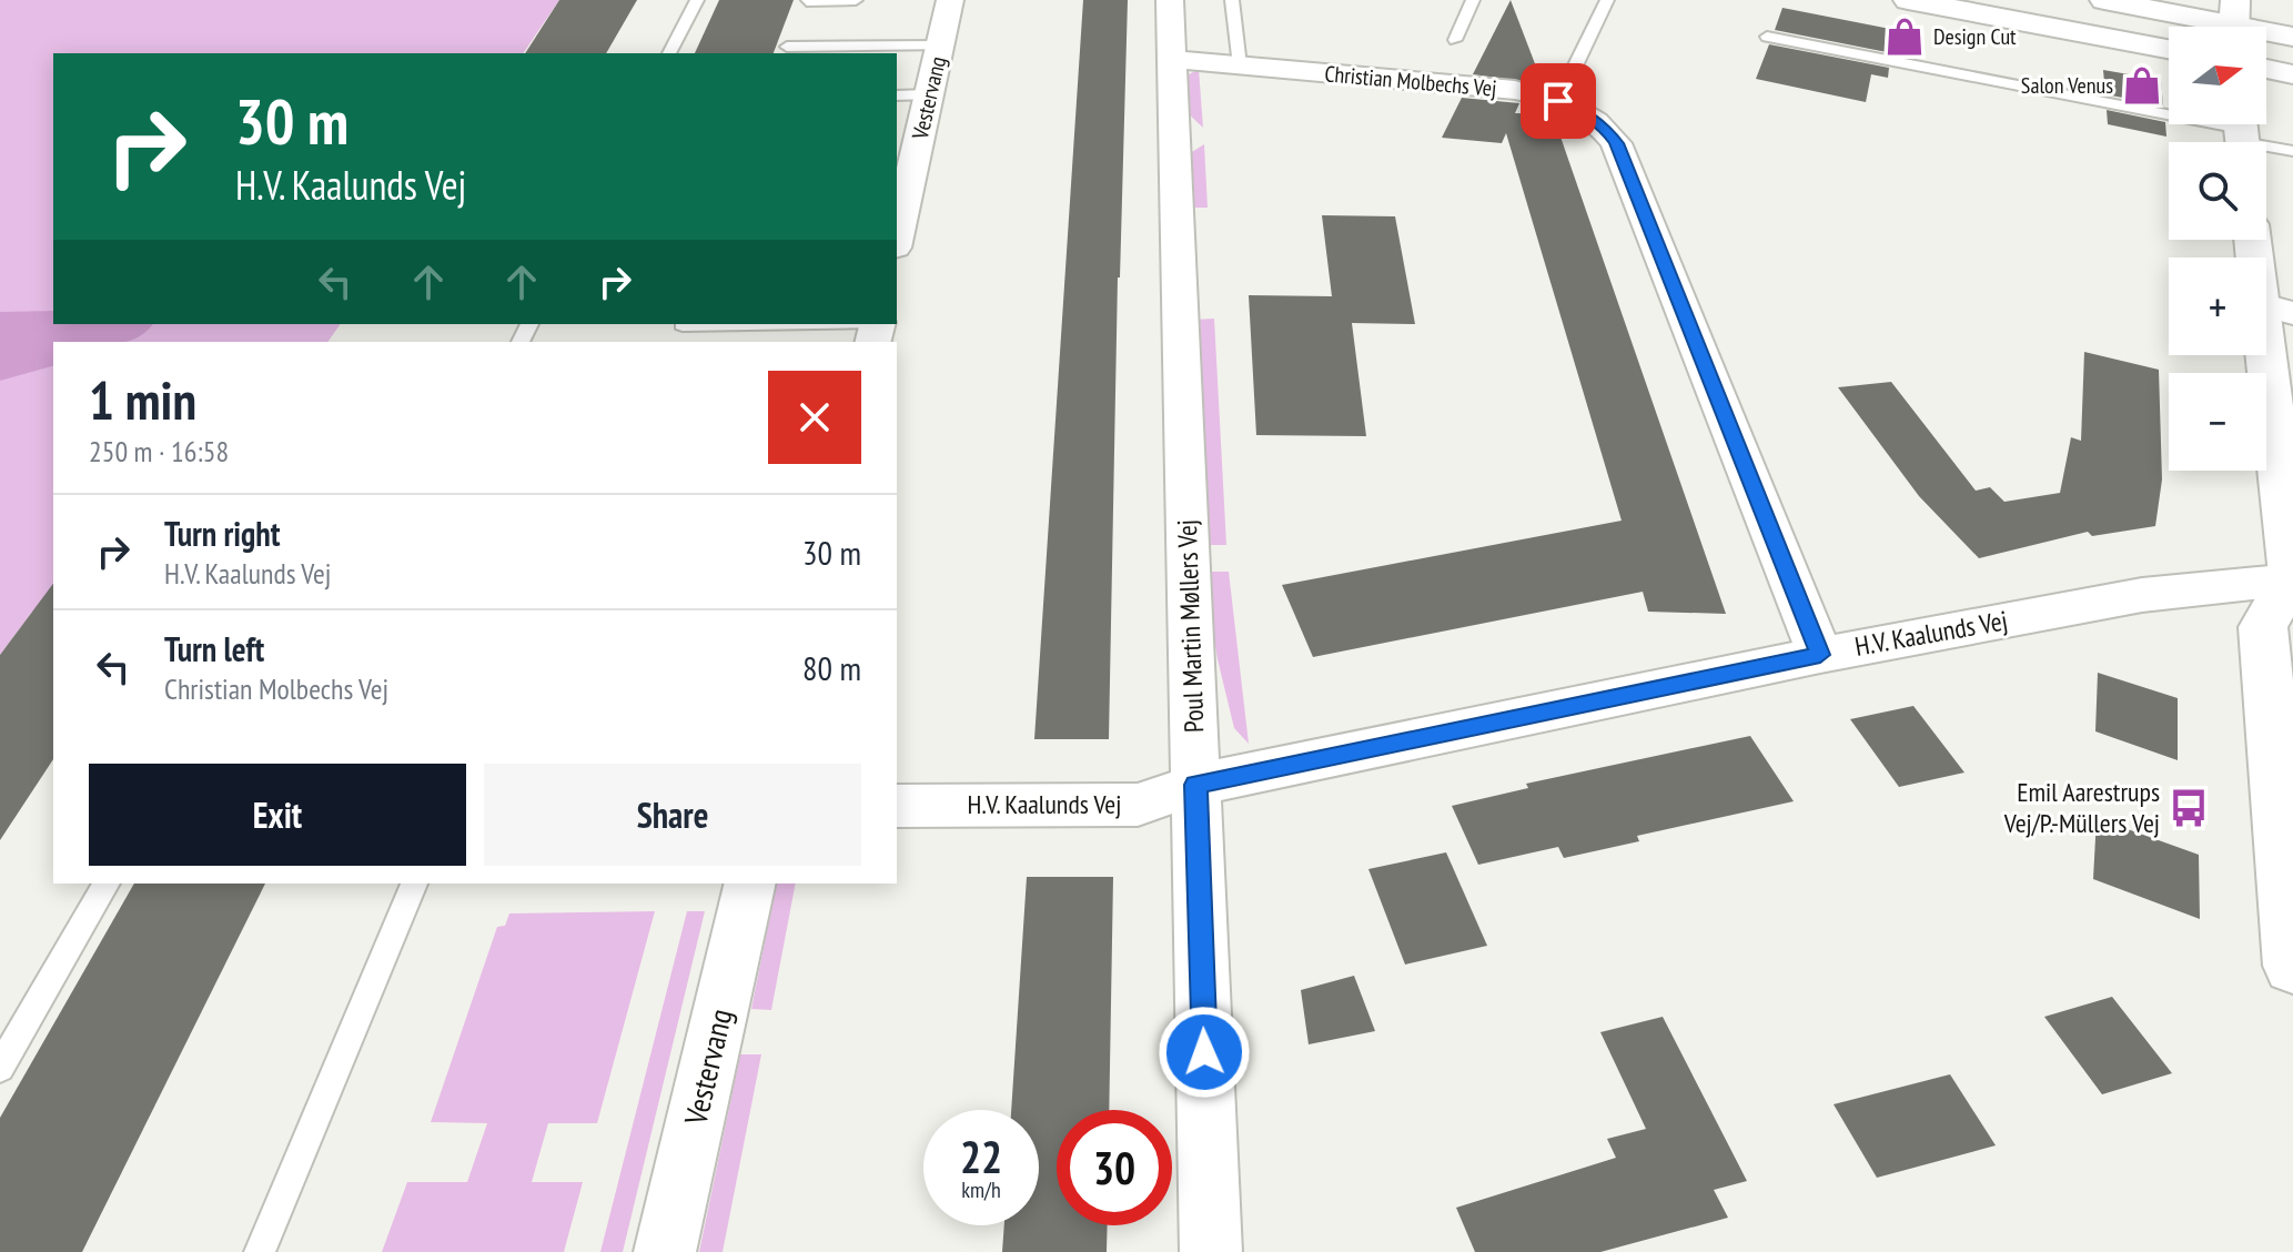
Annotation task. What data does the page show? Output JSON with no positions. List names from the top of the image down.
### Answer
{
  "streets": {
    "street": [
      "Christian Molbechs Vej",
      "Vestervang",
      "Poul Martin Møllers Vej",
      "H.V. Kaalunds Vej"
    ]
  },
  "crossings": [
    ["Christian Molbechs Vej", "Poul Martin Møllers Vej"],
    ["Christian Molbechs Vej", "H.V. Kaalunds Vej"],
    ["Poul Martin Møllers Vej", "H.V. Kaalunds Vej"]
  ],
  "places": {
    "shop": ["Design Cut", "Salon Venus"],
    "bus stop": ["Emil Aarestrups Vej/P.-Müllers Vej"]
  },
  "north": "right",
  "page": {
    "map_buttons": ["+", "−"],
    "turn": ["30 m", "H.V. Kaalunds Vej"],
    "heading": ["1 min", "250 m · 16:58"],
    "list": [
      {
        "name": "Turn right",
        "note": "H.V. Kaalunds Vej",
        "value": "30 m"
      },
      {
        "name": "Turn left",
        "note": "Christian Molbechs Vej",
        "value": "80 m"
      }
    ],
    "buttons": ["Exit", "Share"],
    "speed": "22 km/h",
    "limit": "30"
  }
}
